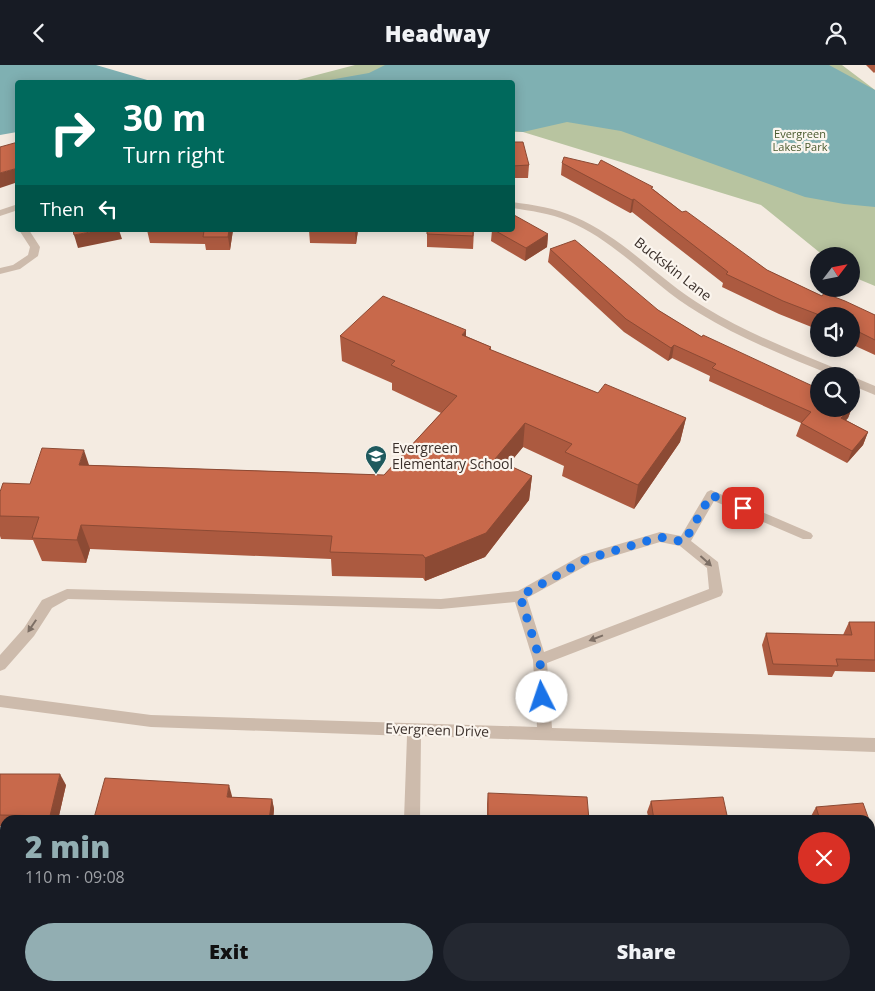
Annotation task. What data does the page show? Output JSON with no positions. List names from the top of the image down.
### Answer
{
  "streets": {
    "street": ["Buckskin Lane", "Evergreen Drive"]
  },
  "parks": ["Evergreen Lakes Park"],
  "places": {
    "school or university": ["Evergreen Elementary School"]
  },
  "north": "top right",
  "page": {
    "header": "Headway",
    "turn": ["30 m", "Turn right"],
    "then": "Then",
    "heading": ["2 min", "110 m · 09:08"],
    "buttons": ["Exit", "Share"]
  }
}
